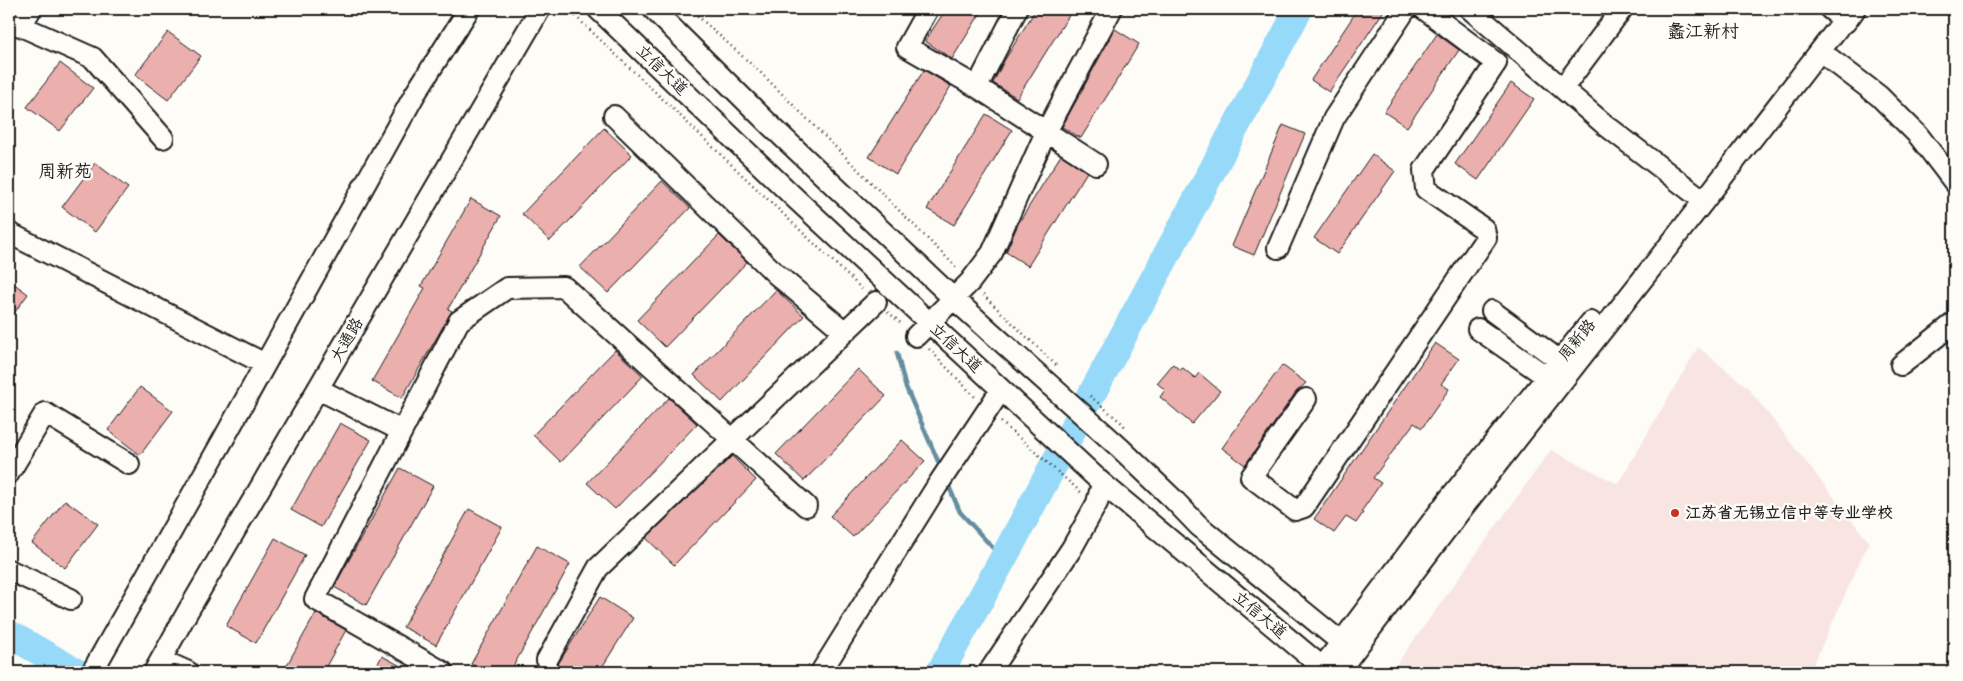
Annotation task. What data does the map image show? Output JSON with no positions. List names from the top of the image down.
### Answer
{
  "streets": {
    "street": ["立信大道", "大通路", "周新路"]
  },
  "crossings": [
    ["立信大道", "周新路"]
  ],
  "districts": ["蠡江新村", "周新苑"],
  "places": ["江苏省无锡立信中等专业学校"]
}
